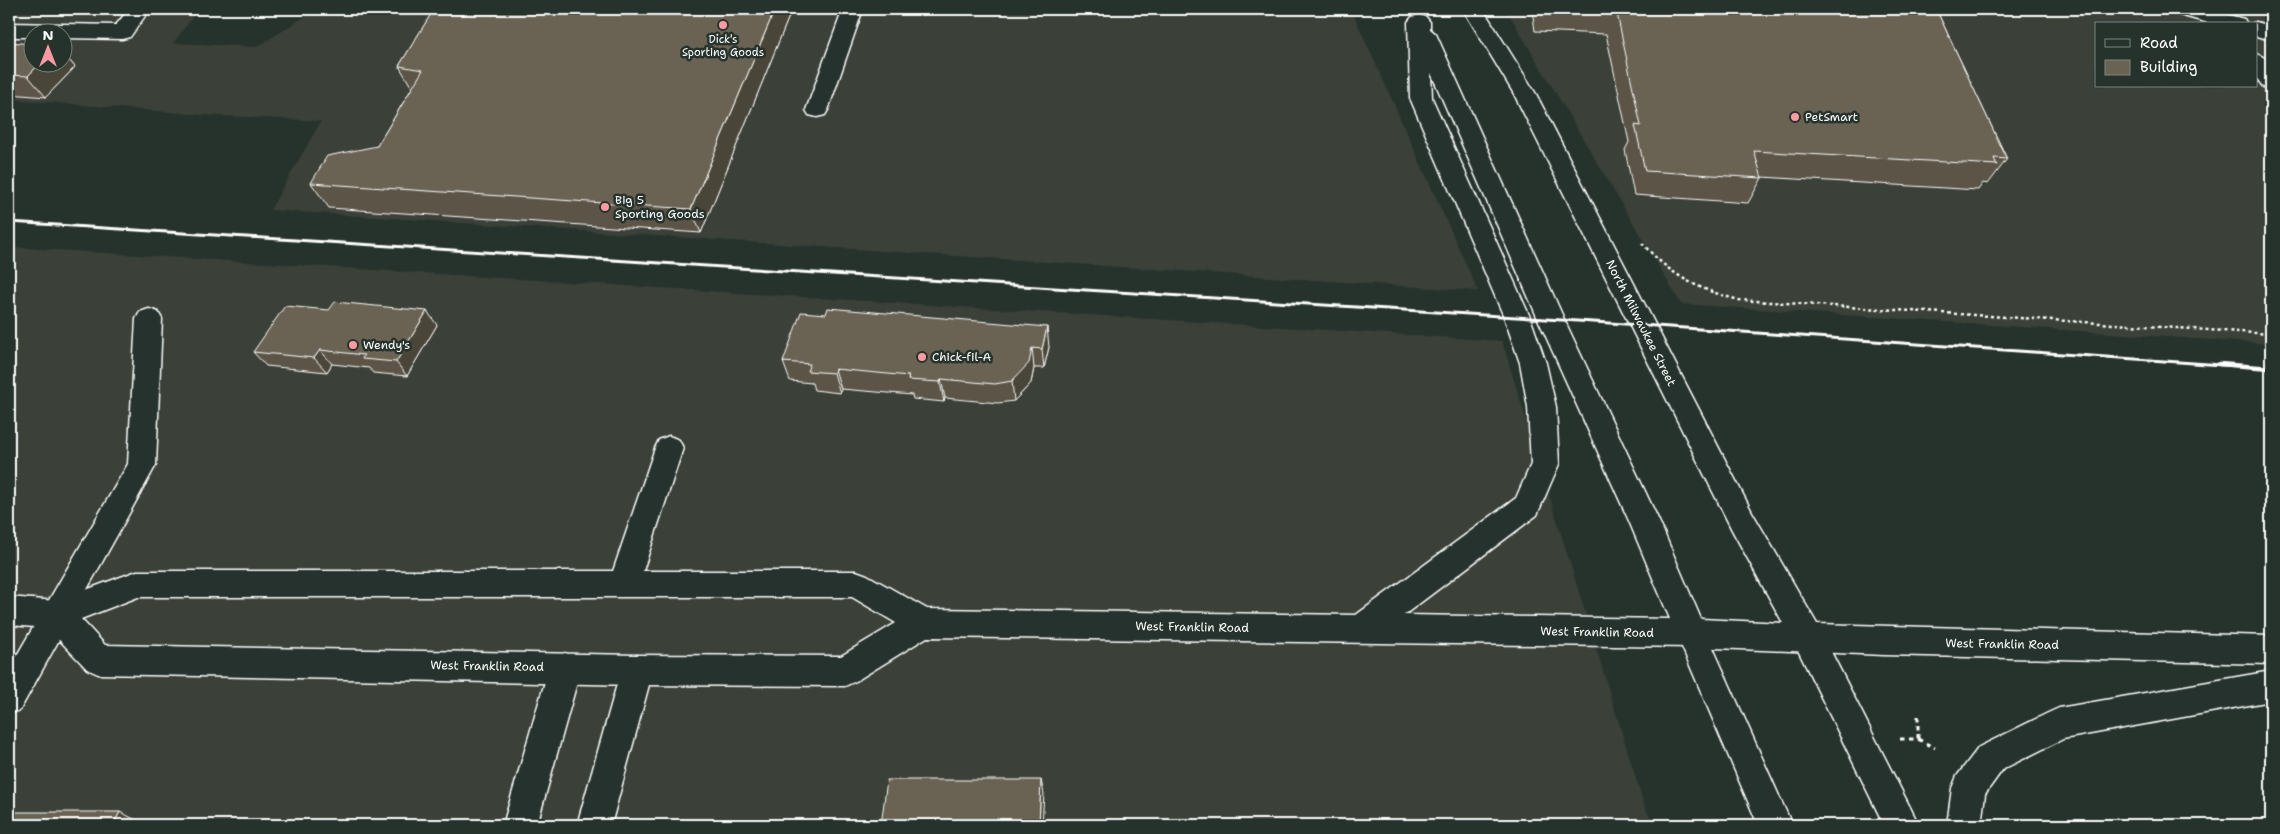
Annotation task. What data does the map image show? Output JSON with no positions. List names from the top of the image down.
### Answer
{
  "streets": {
    "main road": ["North Milwaukee Street", "West Franklin Road"]
  },
  "crossings": [
    ["North Milwaukee Street", "West Franklin Road"]
  ],
  "places": [
    "Dick's Sporting Goods",
    "PetSmart",
    "Big 5 Sporting Goods",
    "Wendy's",
    "Chick-fil-A"
  ],
  "legend": ["Road", "Building"],
  "north": "top"
}
